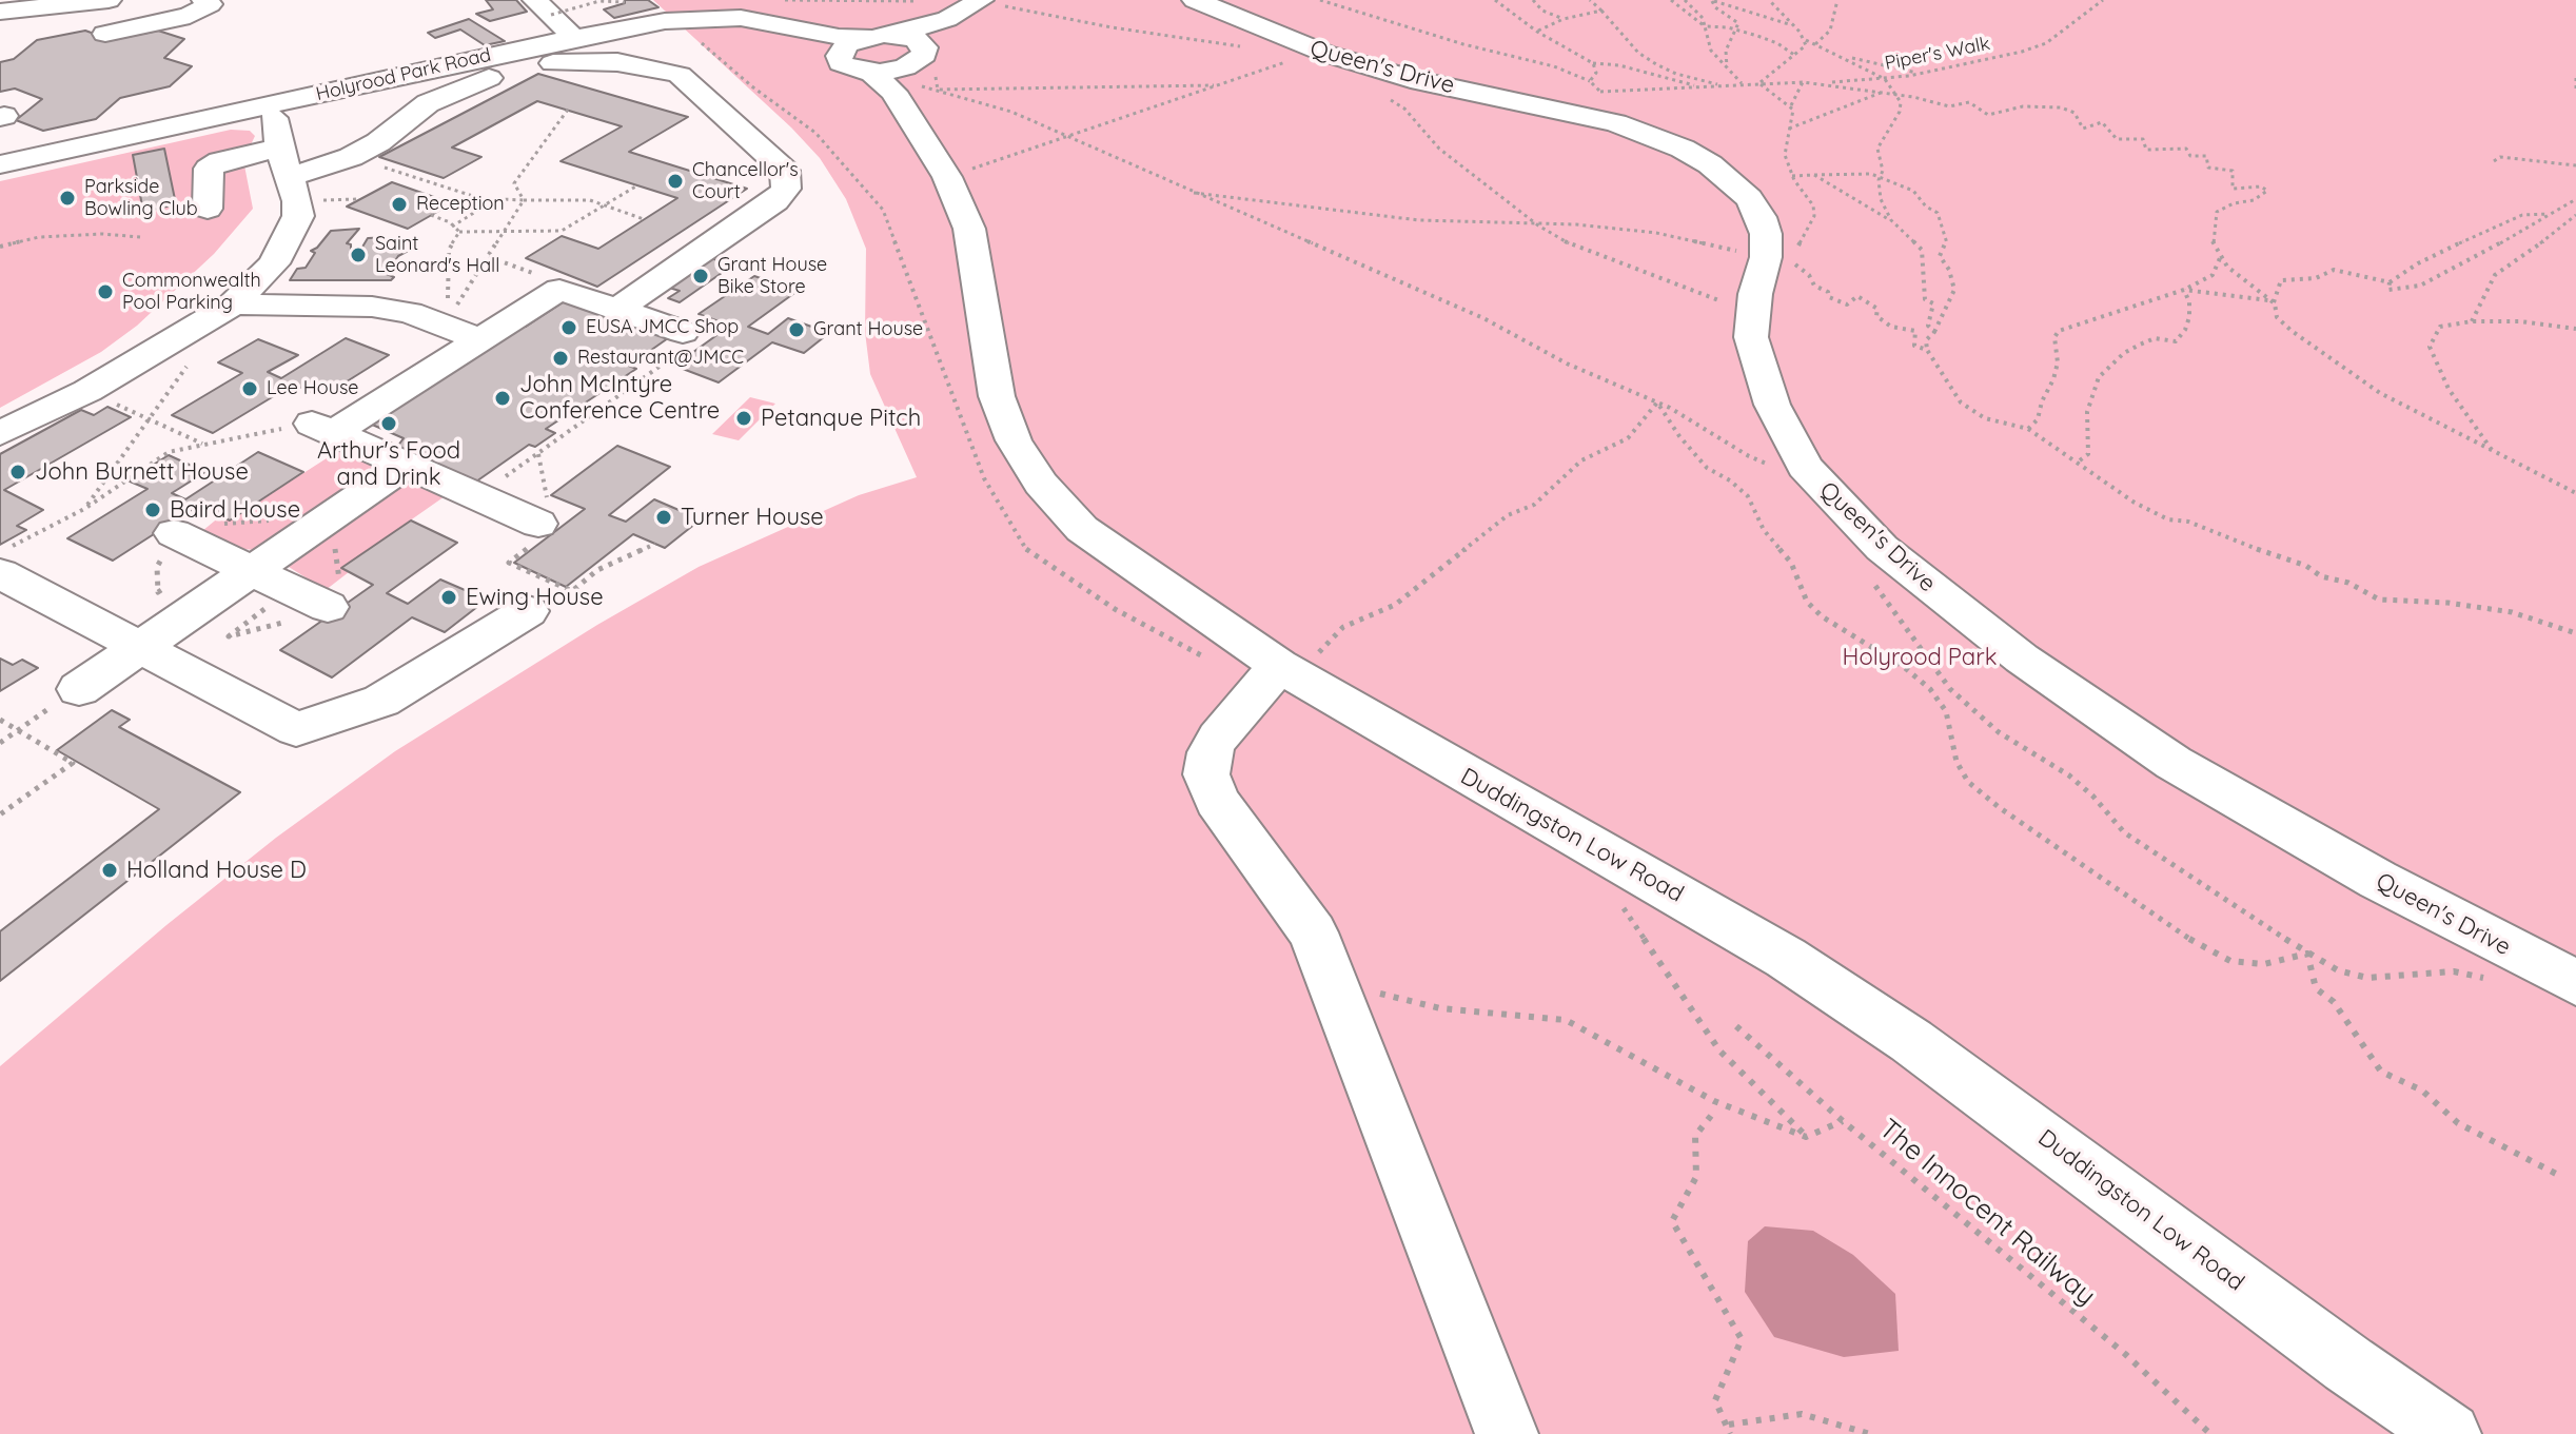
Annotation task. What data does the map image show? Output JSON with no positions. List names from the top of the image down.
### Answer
{
  "streets": {
    "street": ["Queen's Drive", "Holyrood Park Road", "Duddingston Low Road"],
    "path": ["Piper's Walk", "The Innocent Railway"]
  },
  "parks": ["Holyrood Park"],
  "places": [
    "Chancellor's Court",
    "Parkside Bowling Club",
    "Reception",
    "Saint Leonard's Hall",
    "Grant House Bike Store",
    "Commonwealth Pool Parking",
    "EUSA JMCC Shop",
    "Grant House",
    "Restaurant@JMCC",
    "Lee House",
    "John McIntyre Conference Centre",
    "Petanque Pitch",
    "Arthur's Food and Drink",
    "John Burnett House",
    "Baird House",
    "Turner House",
    "Ewing House",
    "Holland House D"
  ]
}
